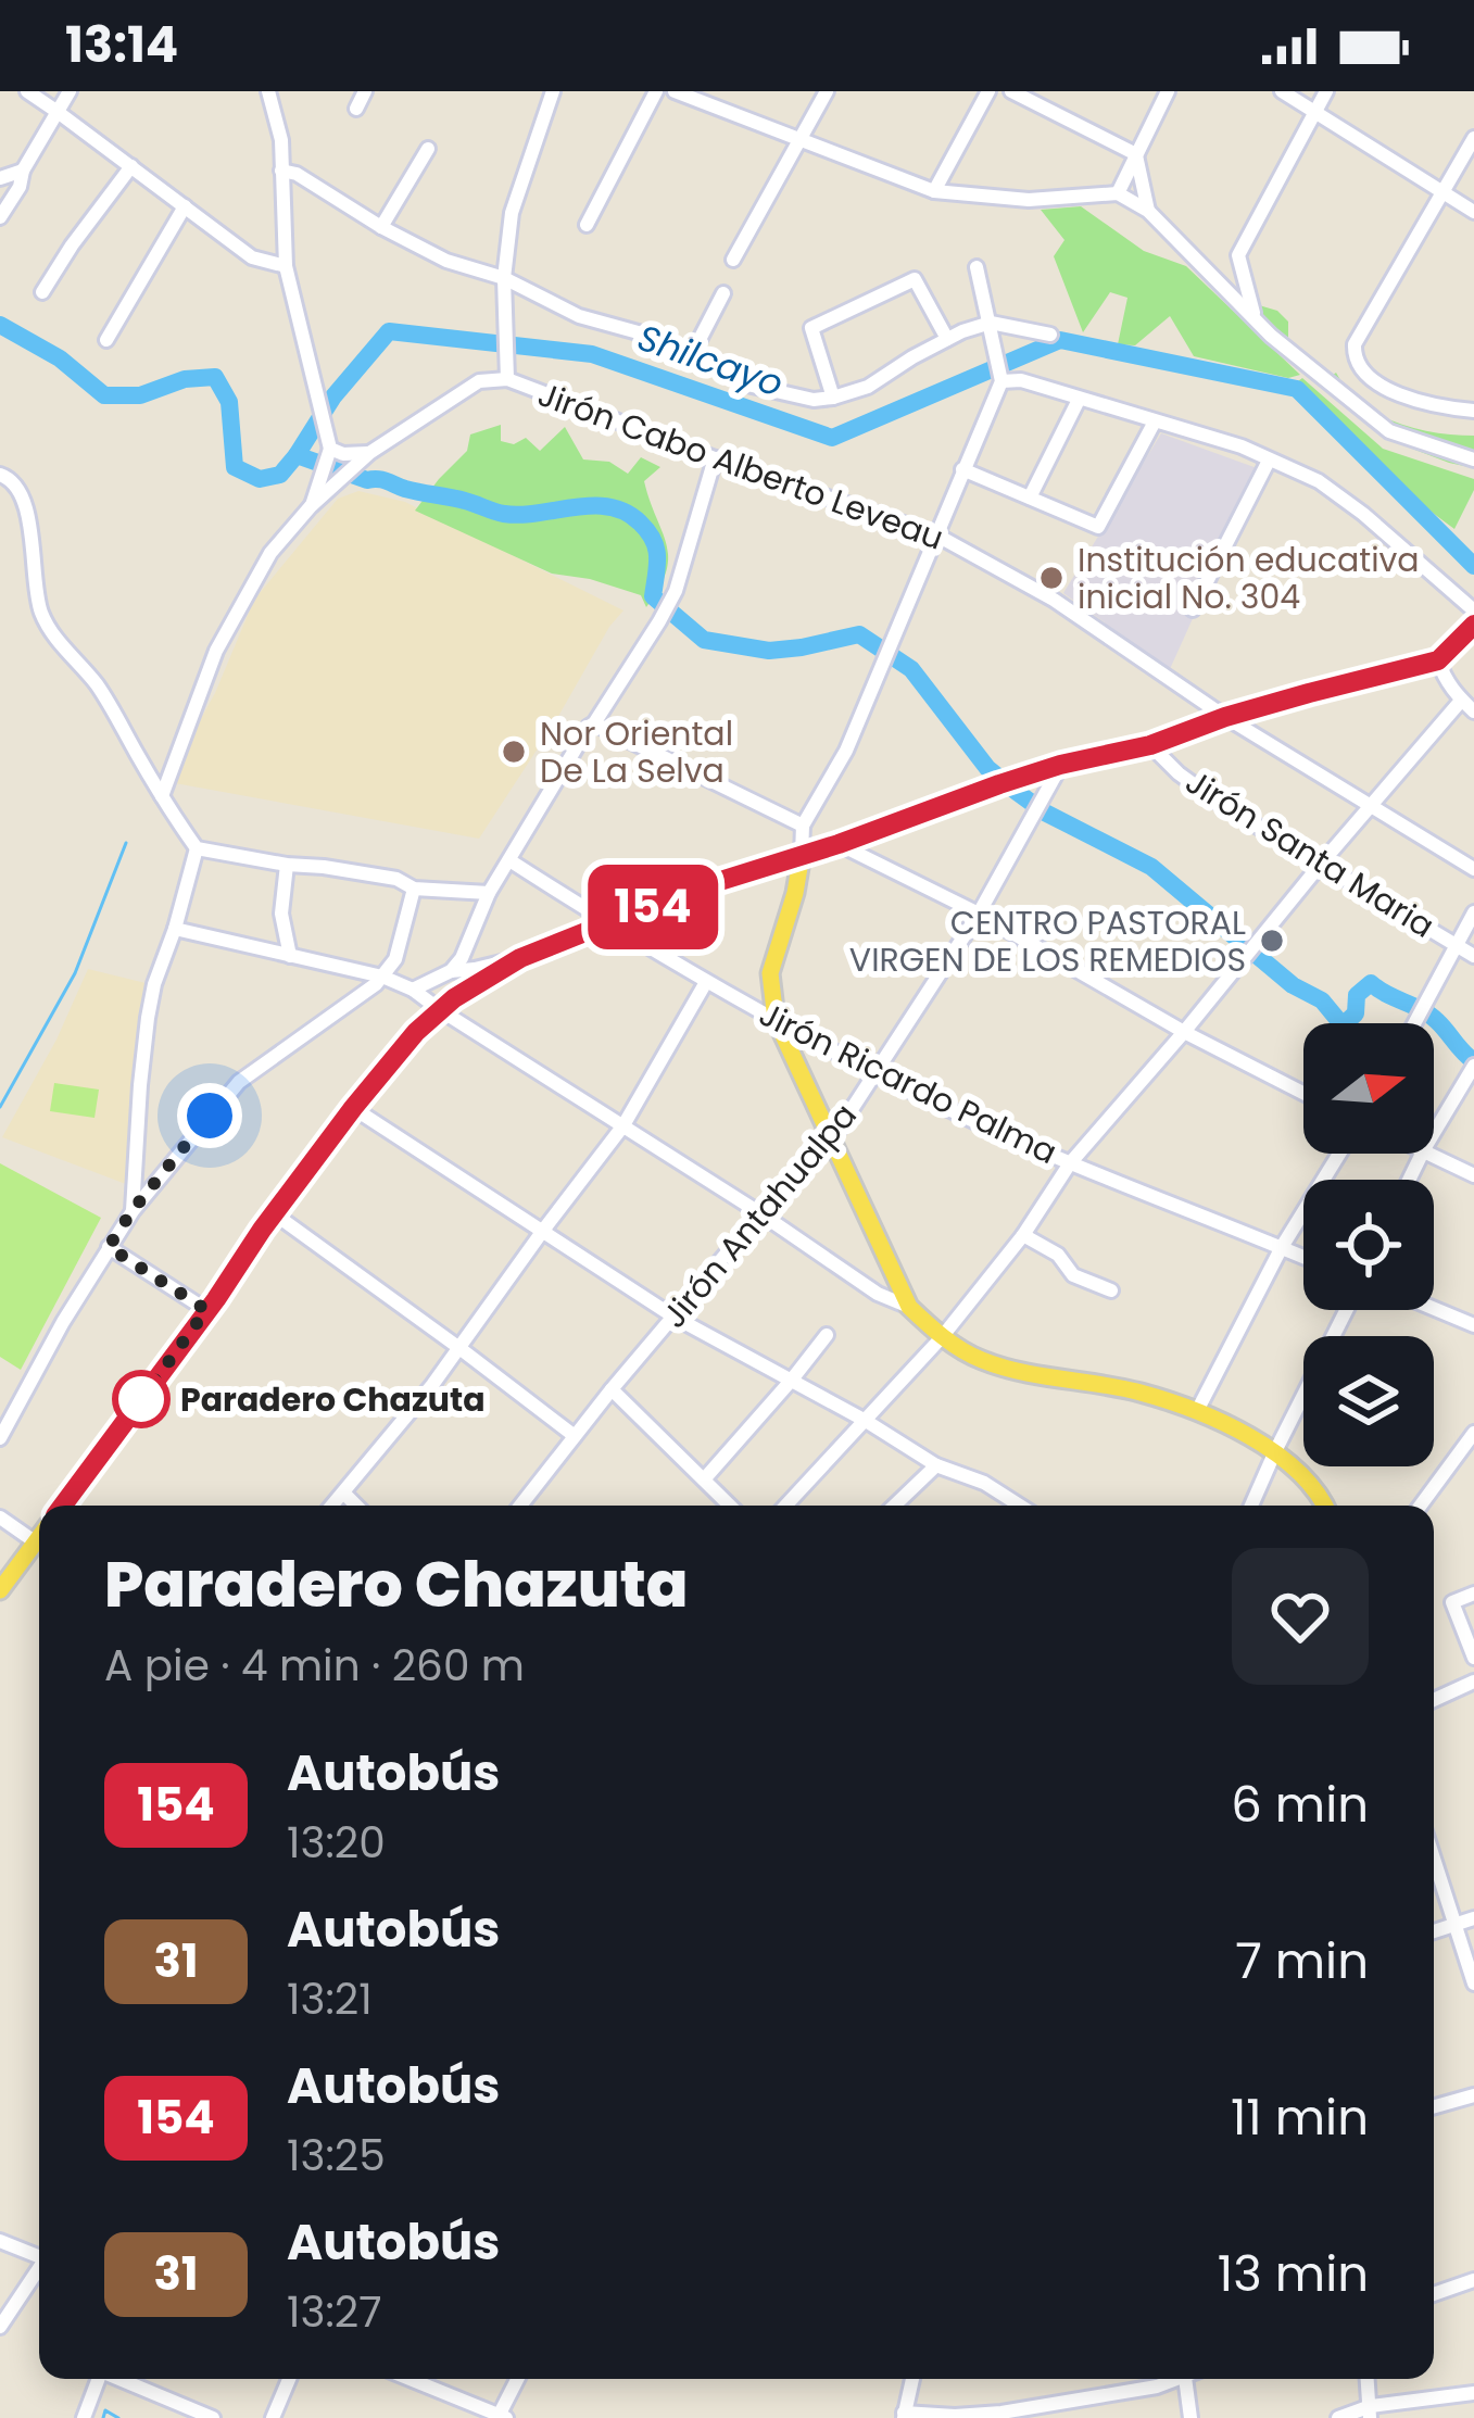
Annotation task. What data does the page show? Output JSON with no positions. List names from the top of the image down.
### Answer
{
  "streets": {
    "street": [
      "Jirón Cabo Alberto Leveau",
      "Jirón Santa Maria",
      "Jirón Ricardo Palma",
      "Jirón Antahualpa"
    ]
  },
  "crossings": [
    ["Jirón Ricardo Palma", "Jirón Antahualpa"]
  ],
  "water": ["Shilcayo"],
  "places": [
    "Institución educativa inicial No. 304",
    "Nor Oriental De La Selva",
    "CENTRO PASTORAL VIRGEN DE LOS REMEDIOS",
    "Paradero Chazuta"
  ],
  "lines": ["bus line 154"],
  "north": "right",
  "page": {
    "status": "13:14",
    "on_map": "154",
    "heading": ["Paradero Chazuta", "A pie · 4 min · 260 m"],
    "list": [
      {
        "mark": "154",
        "name": "Autobús",
        "note": "13:20",
        "value": "6 min"
      },
      {
        "mark": "31",
        "name": "Autobús",
        "note": "13:21",
        "value": "7 min"
      },
      {
        "mark": "154",
        "name": "Autobús",
        "note": "13:25",
        "value": "11 min"
      },
      {
        "mark": "31",
        "name": "Autobús",
        "note": "13:27",
        "value": "13 min"
      }
    ]
  }
}
